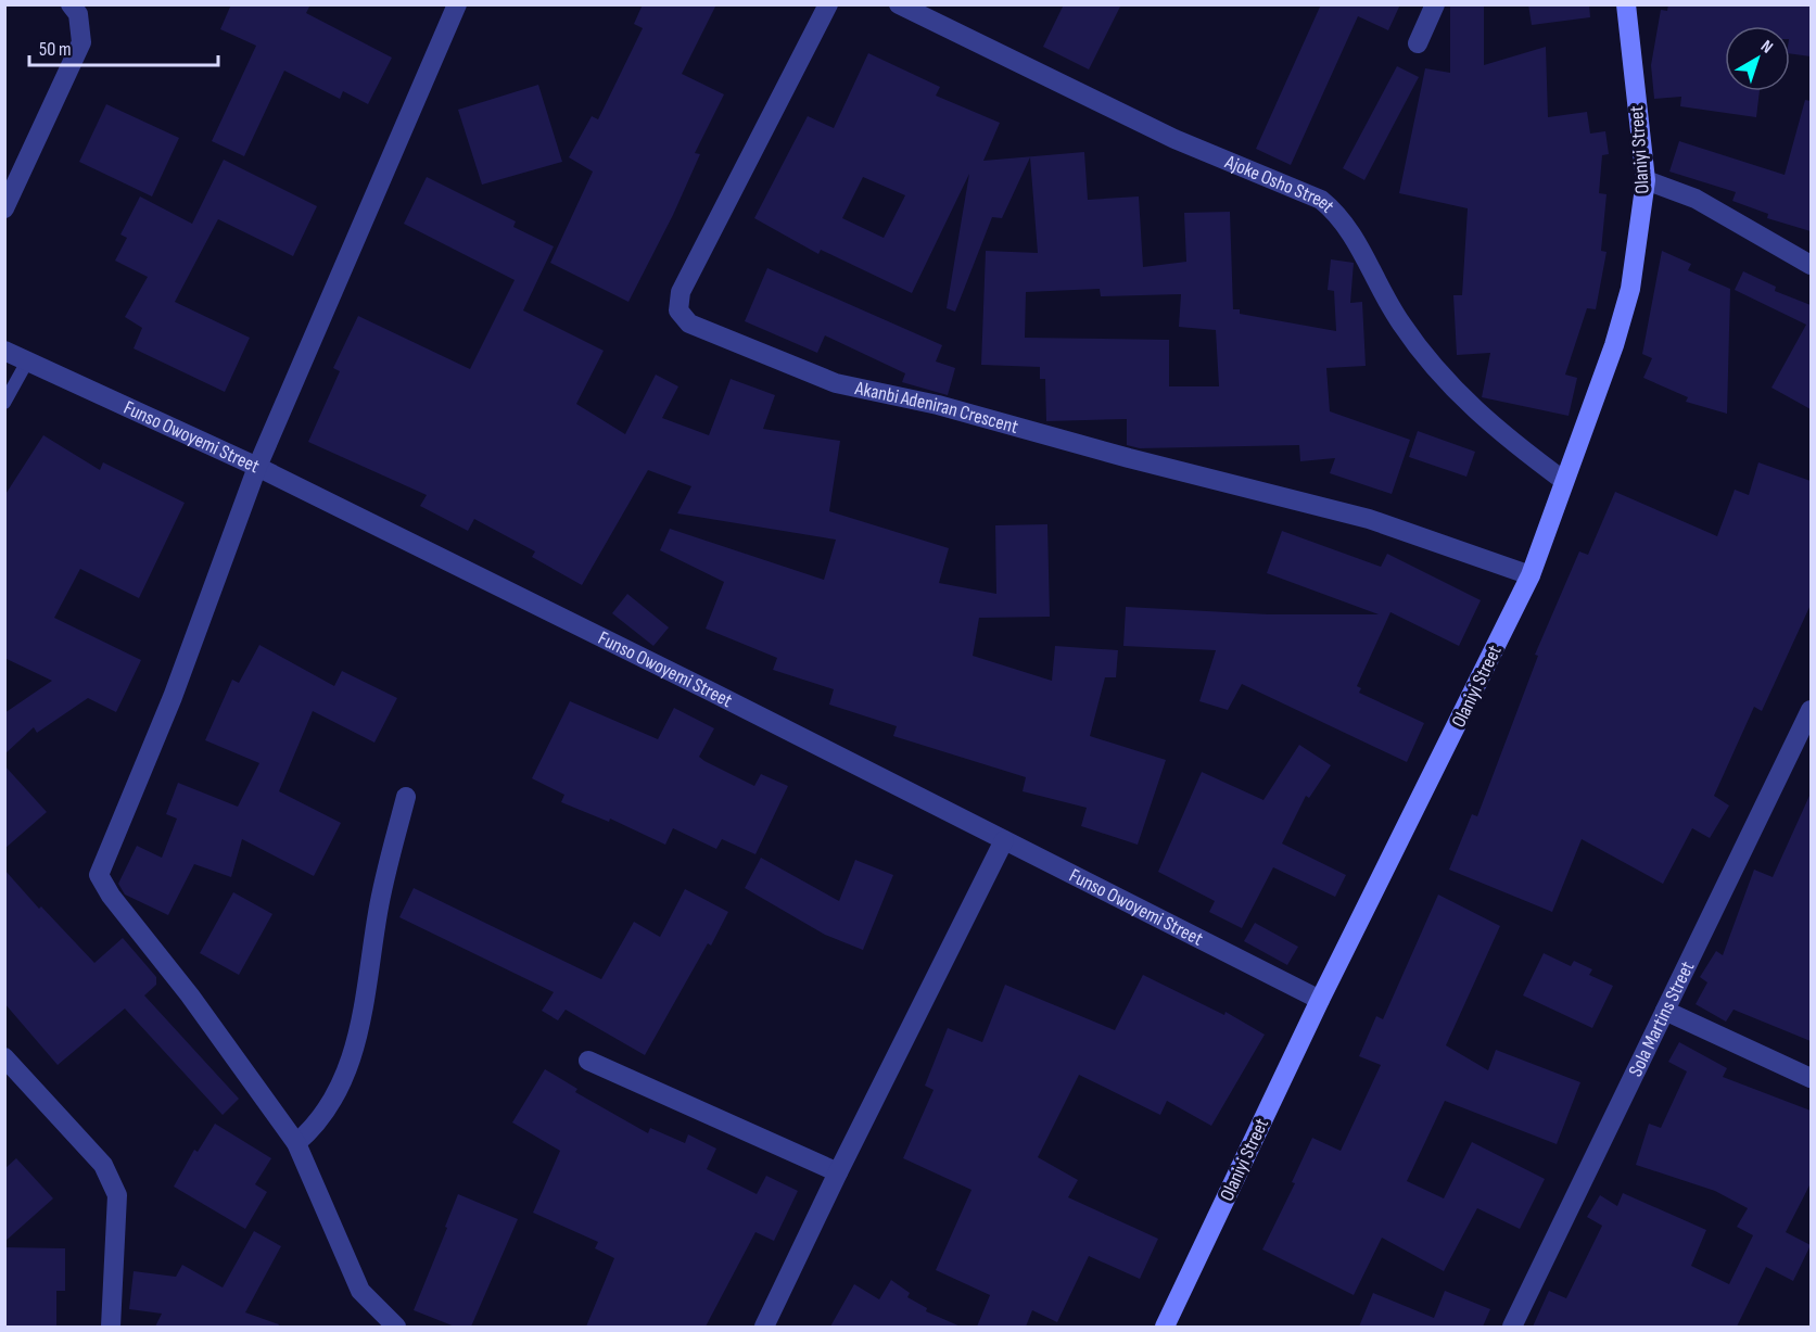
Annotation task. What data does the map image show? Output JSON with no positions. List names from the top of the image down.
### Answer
{
  "streets": {
    "street": [
      "Olaniyi Street",
      "Ajoke Osho Street",
      "Akanbi Adeniran Crescent",
      "Funso Owoyemi Street",
      "Sola Martins Street"
    ]
  },
  "crossings": [
    ["Olaniyi Street", "Ajoke Osho Street"],
    ["Olaniyi Street", "Akanbi Adeniran Crescent"],
    ["Olaniyi Street", "Funso Owoyemi Street"]
  ],
  "scale_bar": "50 m",
  "north": "top right"
}
